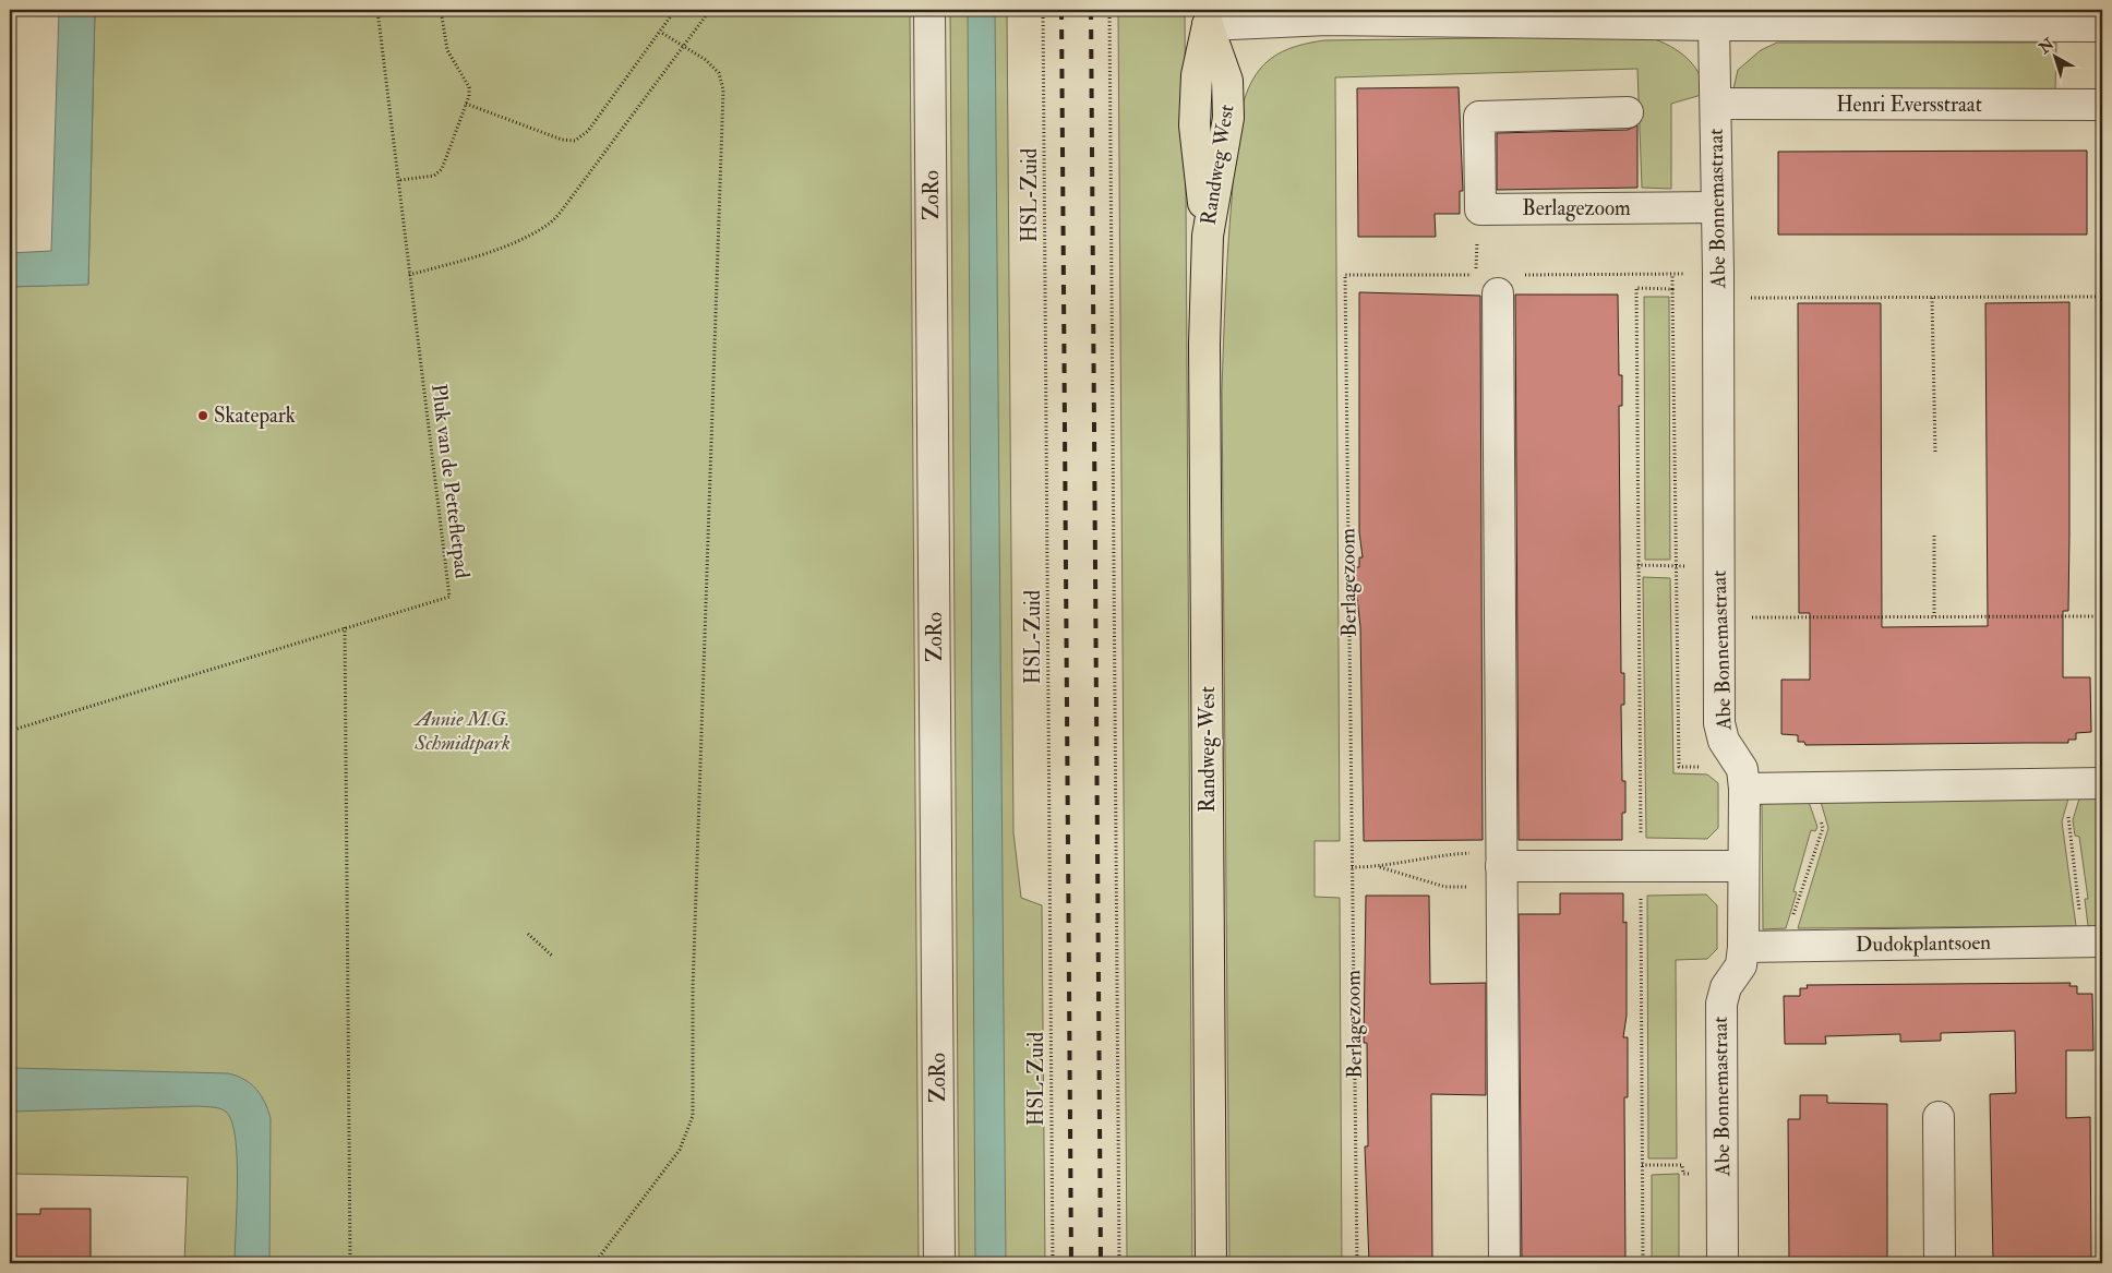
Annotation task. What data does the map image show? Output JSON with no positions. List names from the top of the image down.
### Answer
{
  "streets": {
    "main road": ["Randweg West", "Randweg-West"],
    "street": [
      "Henri Eversstraat",
      "ZoRo",
      "Berlagezoom",
      "Abe Bonnemastraat",
      "Dudokplantsoen"
    ],
    "path": ["HSL-Zuid", "Pluk van de Pettefletpad"]
  },
  "crossings": [
    ["Henri Eversstraat", "Abe Bonnemastraat"],
    ["Randweg West", "Randweg-West"],
    ["Berlagezoom", "Abe Bonnemastraat"],
    ["Abe Bonnemastraat", "Dudokplantsoen"]
  ],
  "parks": ["Annie M.G. Schmidtpark"],
  "places": ["Skatepark"],
  "north": "top left"
}
